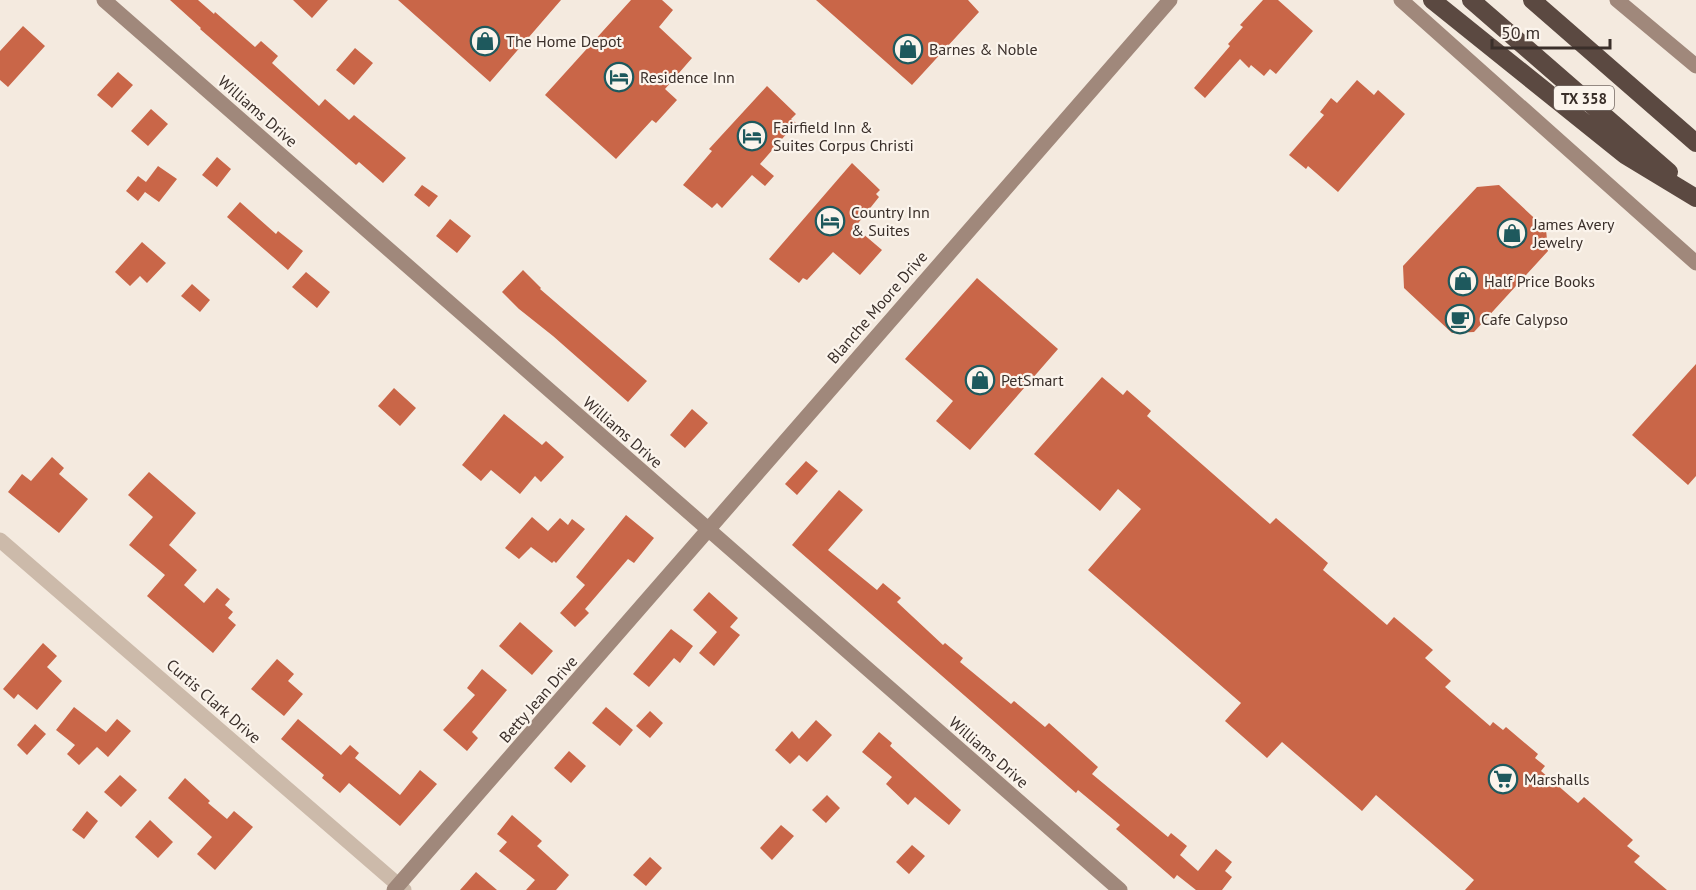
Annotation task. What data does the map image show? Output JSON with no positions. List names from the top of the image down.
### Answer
{
  "streets": {
    "highway": ["TX 358"],
    "street": [
      "Williams Drive",
      "Blanche Moore Drive",
      "Betty Jean Drive",
      "Curtis Clark Drive"
    ]
  },
  "crossings": [
    ["Williams Drive", "Blanche Moore Drive"],
    ["Williams Drive", "Betty Jean Drive"],
    ["Blanche Moore Drive", "Betty Jean Drive"],
    ["Betty Jean Drive", "Curtis Clark Drive"]
  ],
  "places": {
    "shop": [
      "The Home Depot",
      "Barnes & Noble",
      "James Avery Jewelry",
      "Half Price Books",
      "PetSmart"
    ],
    "hotel": ["Residence Inn", "Fairfield Inn & Suites Corpus Christi", "Country Inn & Suites"],
    "cafe": ["Cafe Calypso"],
    "supermarket": ["Marshalls"]
  },
  "scale_bar": "50 m"
}
